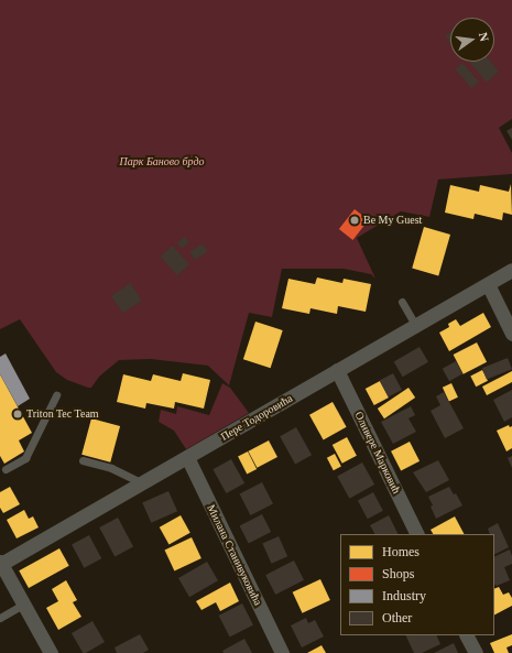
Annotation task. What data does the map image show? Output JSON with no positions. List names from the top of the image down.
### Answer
{
  "streets": {
    "street": ["Пере Тодоровића", "Оливере Марковић", "Милана Станивуковића"]
  },
  "crossings": [
    ["Пере Тодоровића", "Оливере Марковић"],
    ["Пере Тодоровића", "Милана Станивуковића"]
  ],
  "parks": ["Парк Баново брдо"],
  "places": ["Be My Guest", "Triton Tec Team"],
  "legend": [
    "Homes",
    "Shops",
    "Industry",
    "Other"
  ],
  "north": "right"
}
